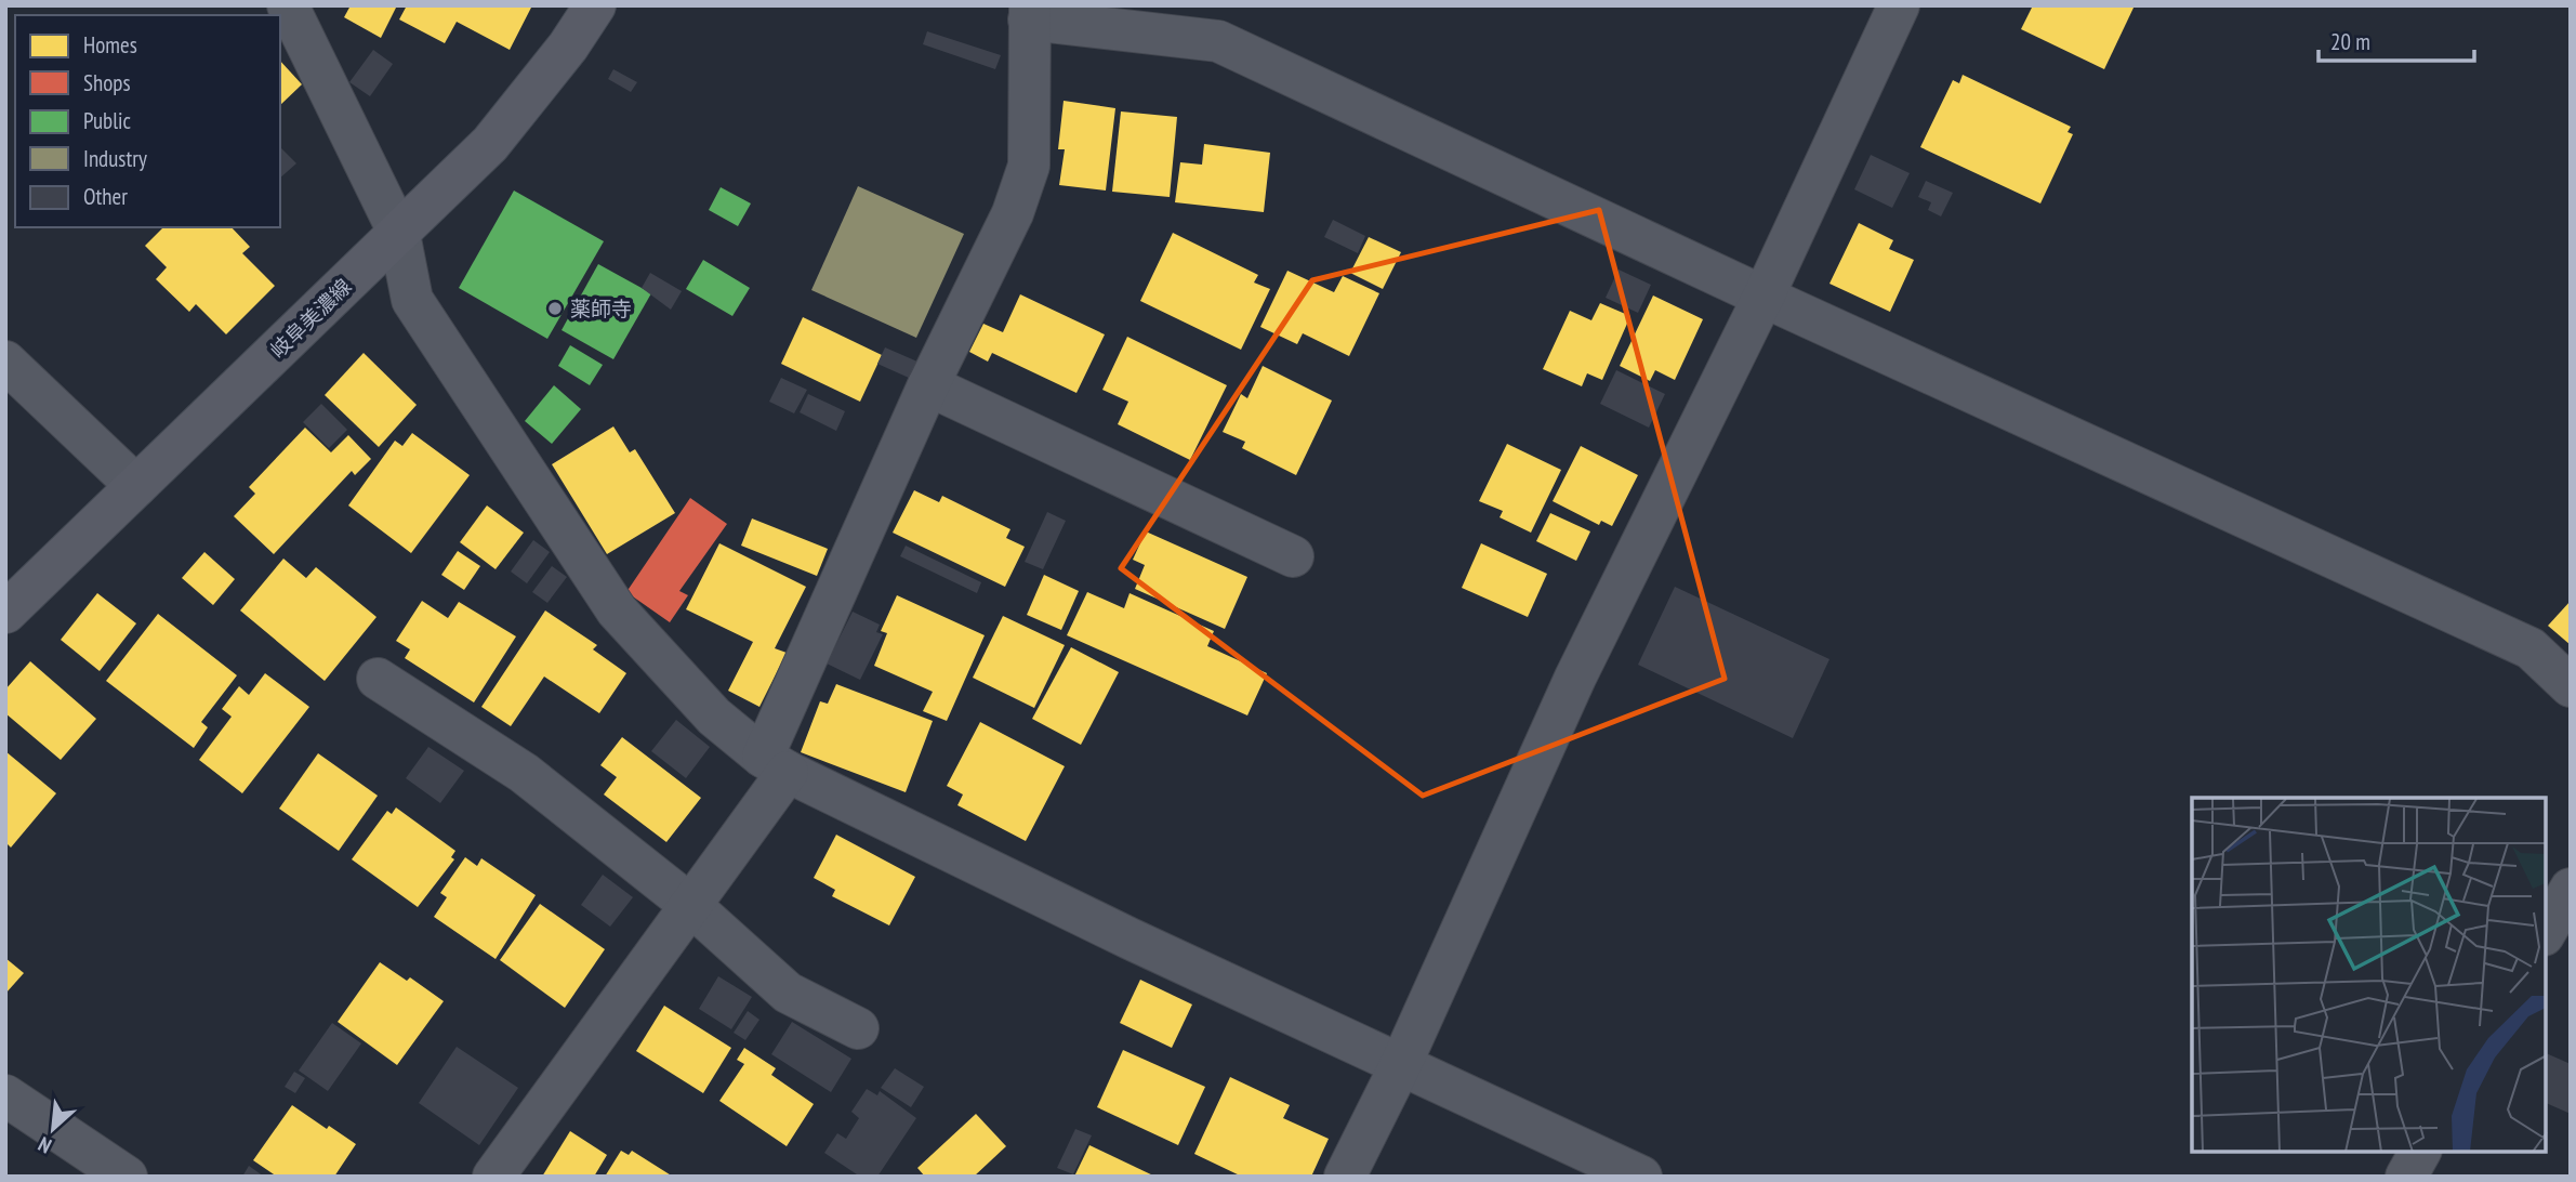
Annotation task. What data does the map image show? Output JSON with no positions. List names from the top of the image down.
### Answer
{
  "streets": {
    "main road": ["岐阜美濃線"]
  },
  "places": ["薬師寺"],
  "legend": [
    "Homes",
    "Shops",
    "Public",
    "Industry",
    "Other"
  ],
  "scale_bar": "20 m",
  "north": "bottom left"
}
